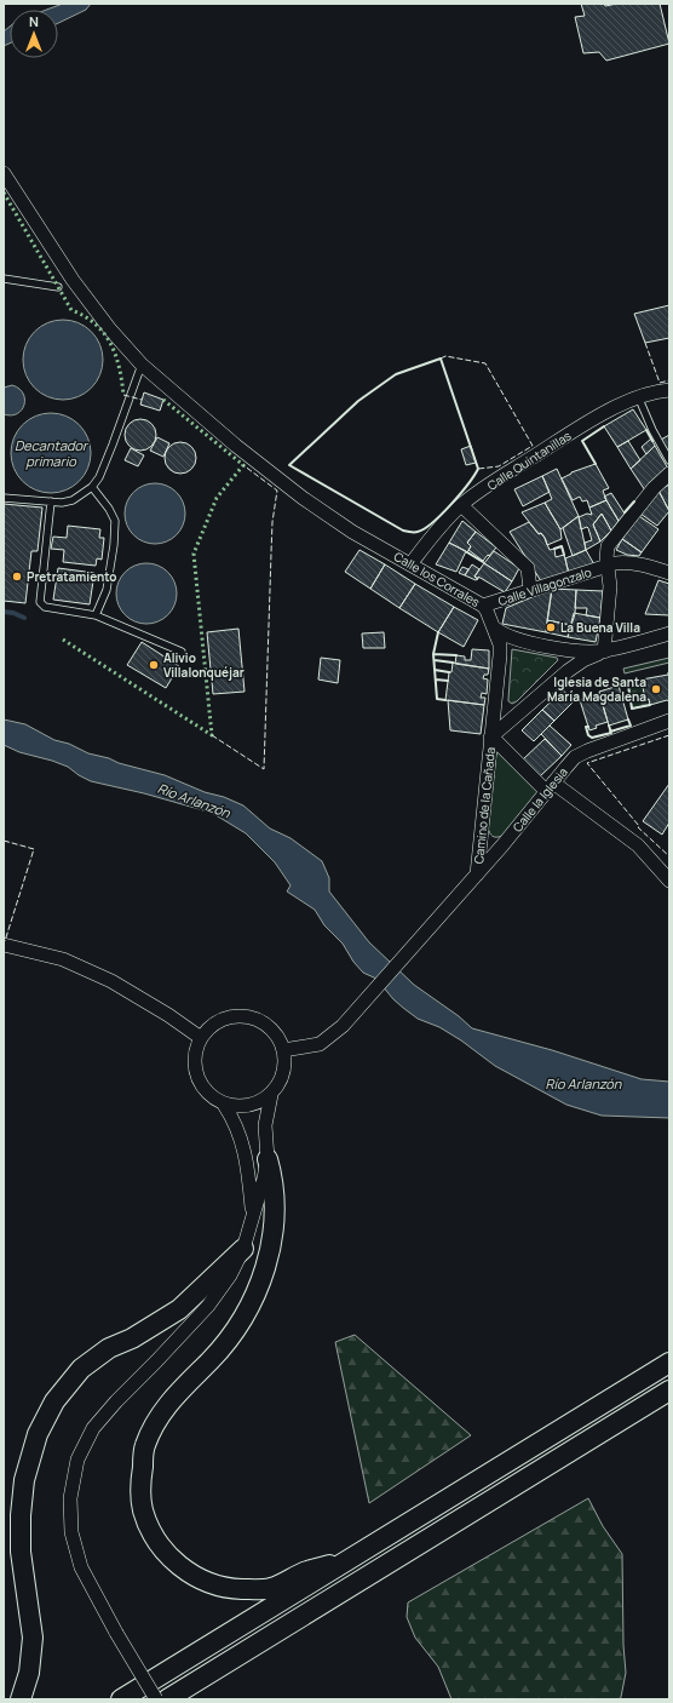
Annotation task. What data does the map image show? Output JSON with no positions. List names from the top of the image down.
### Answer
{
  "streets": {
    "street": [
      "Calle Quintanillas",
      "Calle los Corrales",
      "Calle Villagonzalo",
      "Calle la Iglesia",
      "Camino de la Cañada"
    ]
  },
  "crossings": [
    ["Calle Quintanillas", "Calle los Corrales"],
    ["Calle los Corrales", "Calle Villagonzalo"],
    ["Calle los Corrales", "Camino de la Cañada"],
    ["Calle la Iglesia", "Camino de la Cañada"]
  ],
  "water": ["Decantador primario", "Río Arlanzón"],
  "places": [
    "Pretratamiento",
    "La Buena Villa",
    "Alivio Villalonquéjar",
    "Iglesia de Santa María Magdalena"
  ],
  "north": "top"
}
